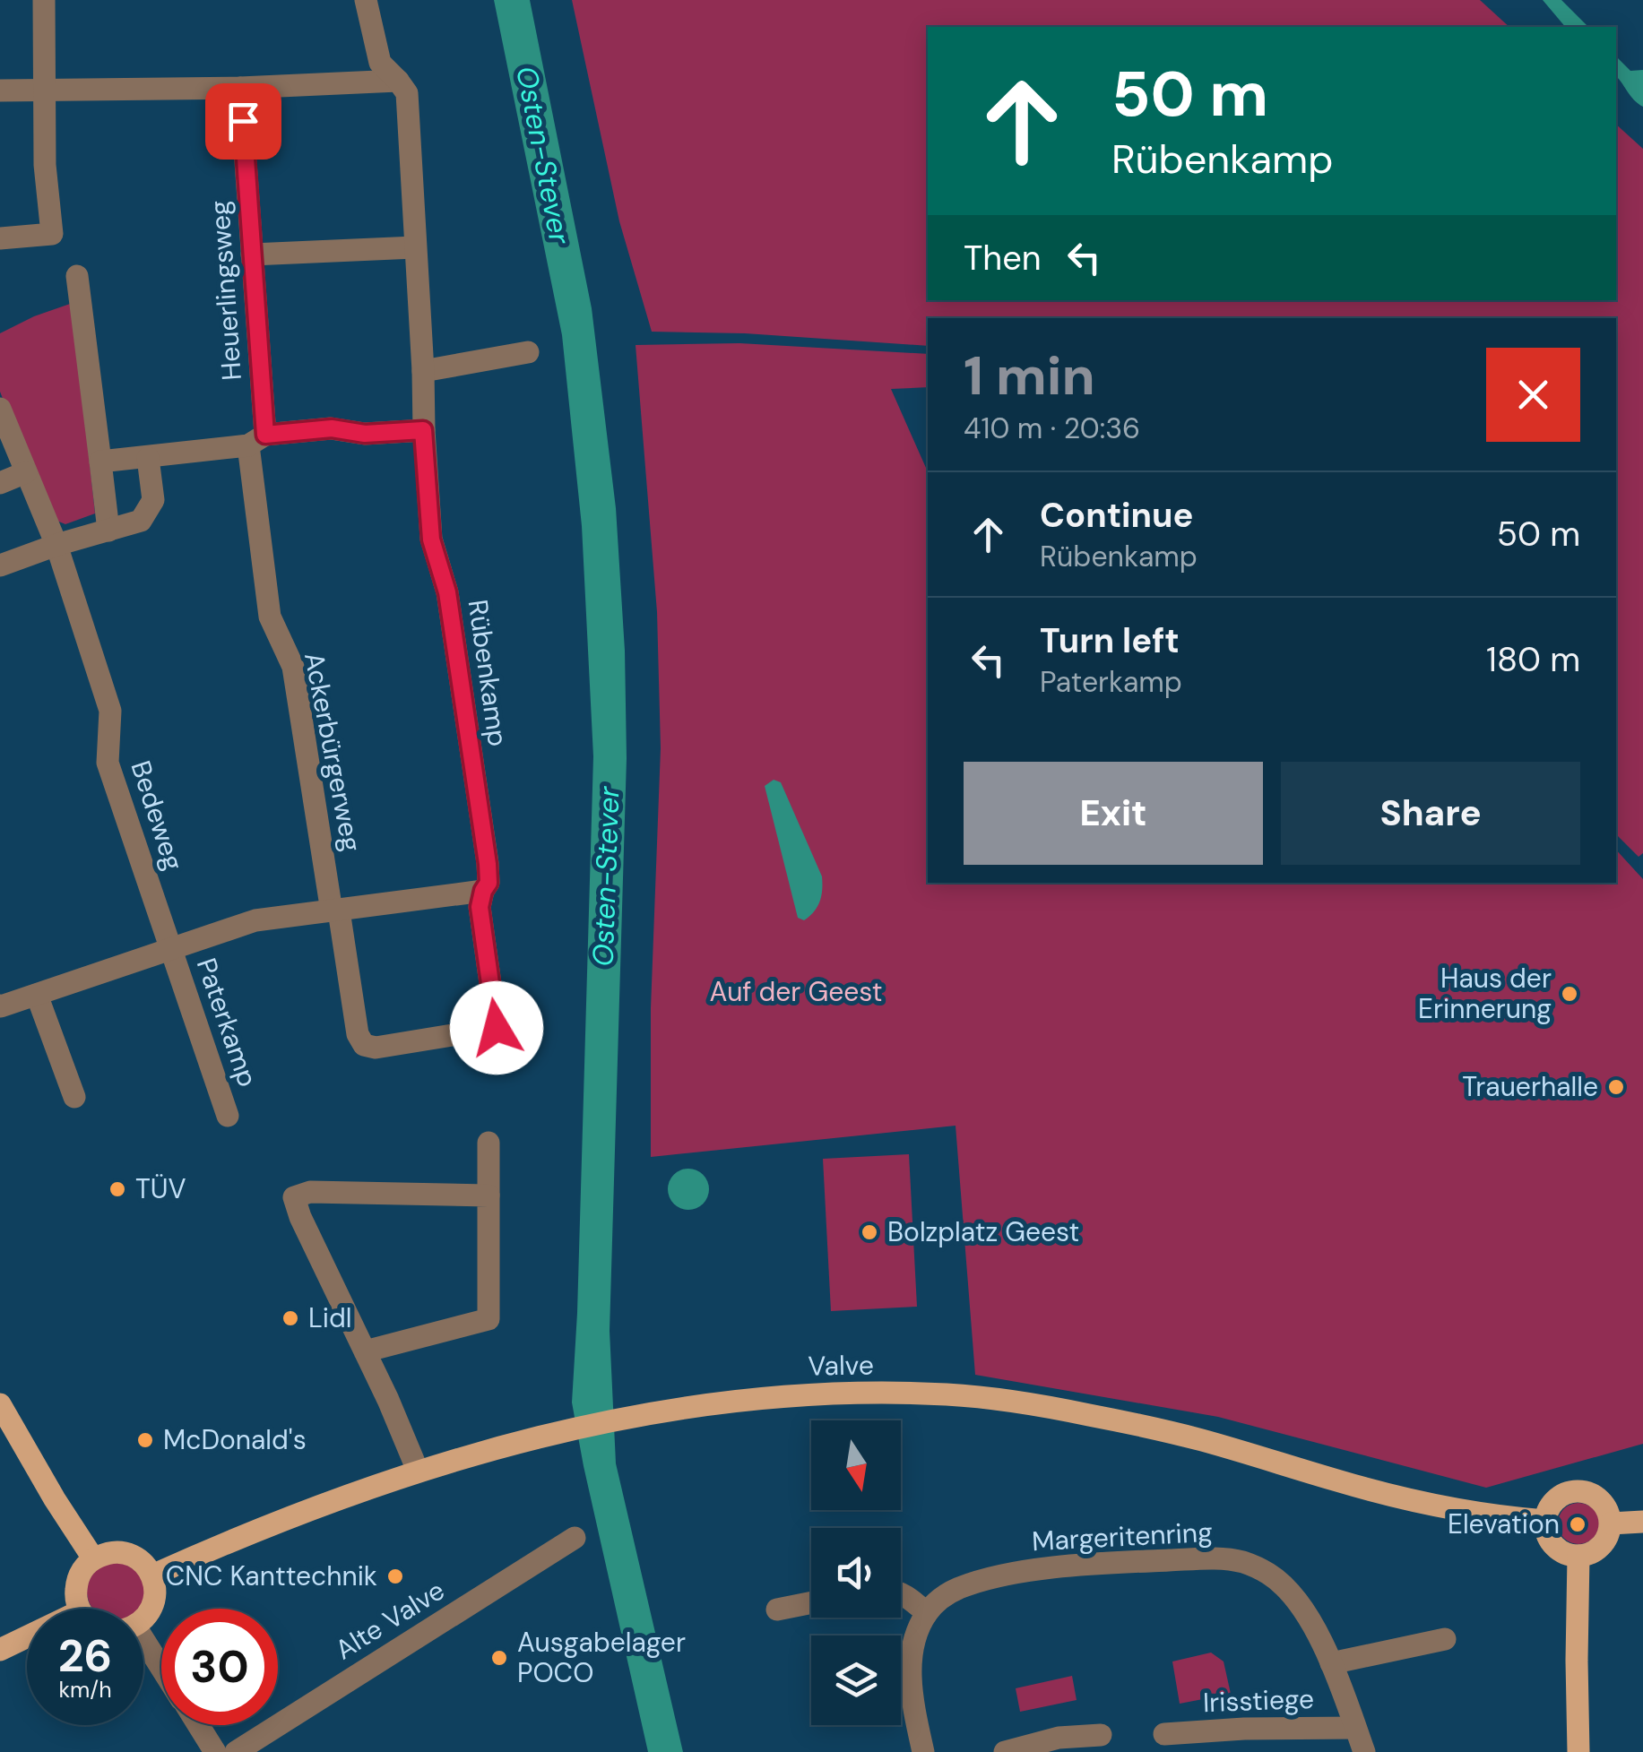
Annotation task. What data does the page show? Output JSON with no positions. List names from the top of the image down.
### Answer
{
  "streets": {
    "main road": ["Valve"],
    "street": [
      "Heuerlingsweg",
      "Rübenkamp",
      "Ackerbürgerweg",
      "Bedeweg",
      "Paterkamp",
      "Margeritenring",
      "Alte Valve",
      "Irisstiege"
    ]
  },
  "crossings": [
    ["Heuerlingsweg", "Ackerbürgerweg"],
    ["Rübenkamp", "Ackerbürgerweg"],
    ["Rübenkamp", "Paterkamp"],
    ["Ackerbürgerweg", "Paterkamp"],
    ["Bedeweg", "Paterkamp"],
    ["Margeritenring", "Irisstiege"]
  ],
  "water": ["Osten-Stever"],
  "parks": ["Auf der Geest"],
  "places": [
    "Haus der Erinnerung",
    "Trauerhalle",
    "TÜV",
    "Bolzplatz Geest",
    "Lidl",
    "McDonald's",
    "Elevation",
    "CNC Kanttechnik",
    "Ausgabelager POCO"
  ],
  "north": "bottom",
  "page": {
    "turn": ["50 m", "Rübenkamp"],
    "then": "Then",
    "heading": ["1 min", "410 m · 20:36"],
    "list": [
      {
        "name": "Continue",
        "note": "Rübenkamp",
        "value": "50 m"
      },
      {
        "name": "Turn left",
        "note": "Paterkamp",
        "value": "180 m"
      }
    ],
    "buttons": ["Exit", "Share"],
    "speed": "26 km/h",
    "limit": "30"
  }
}
